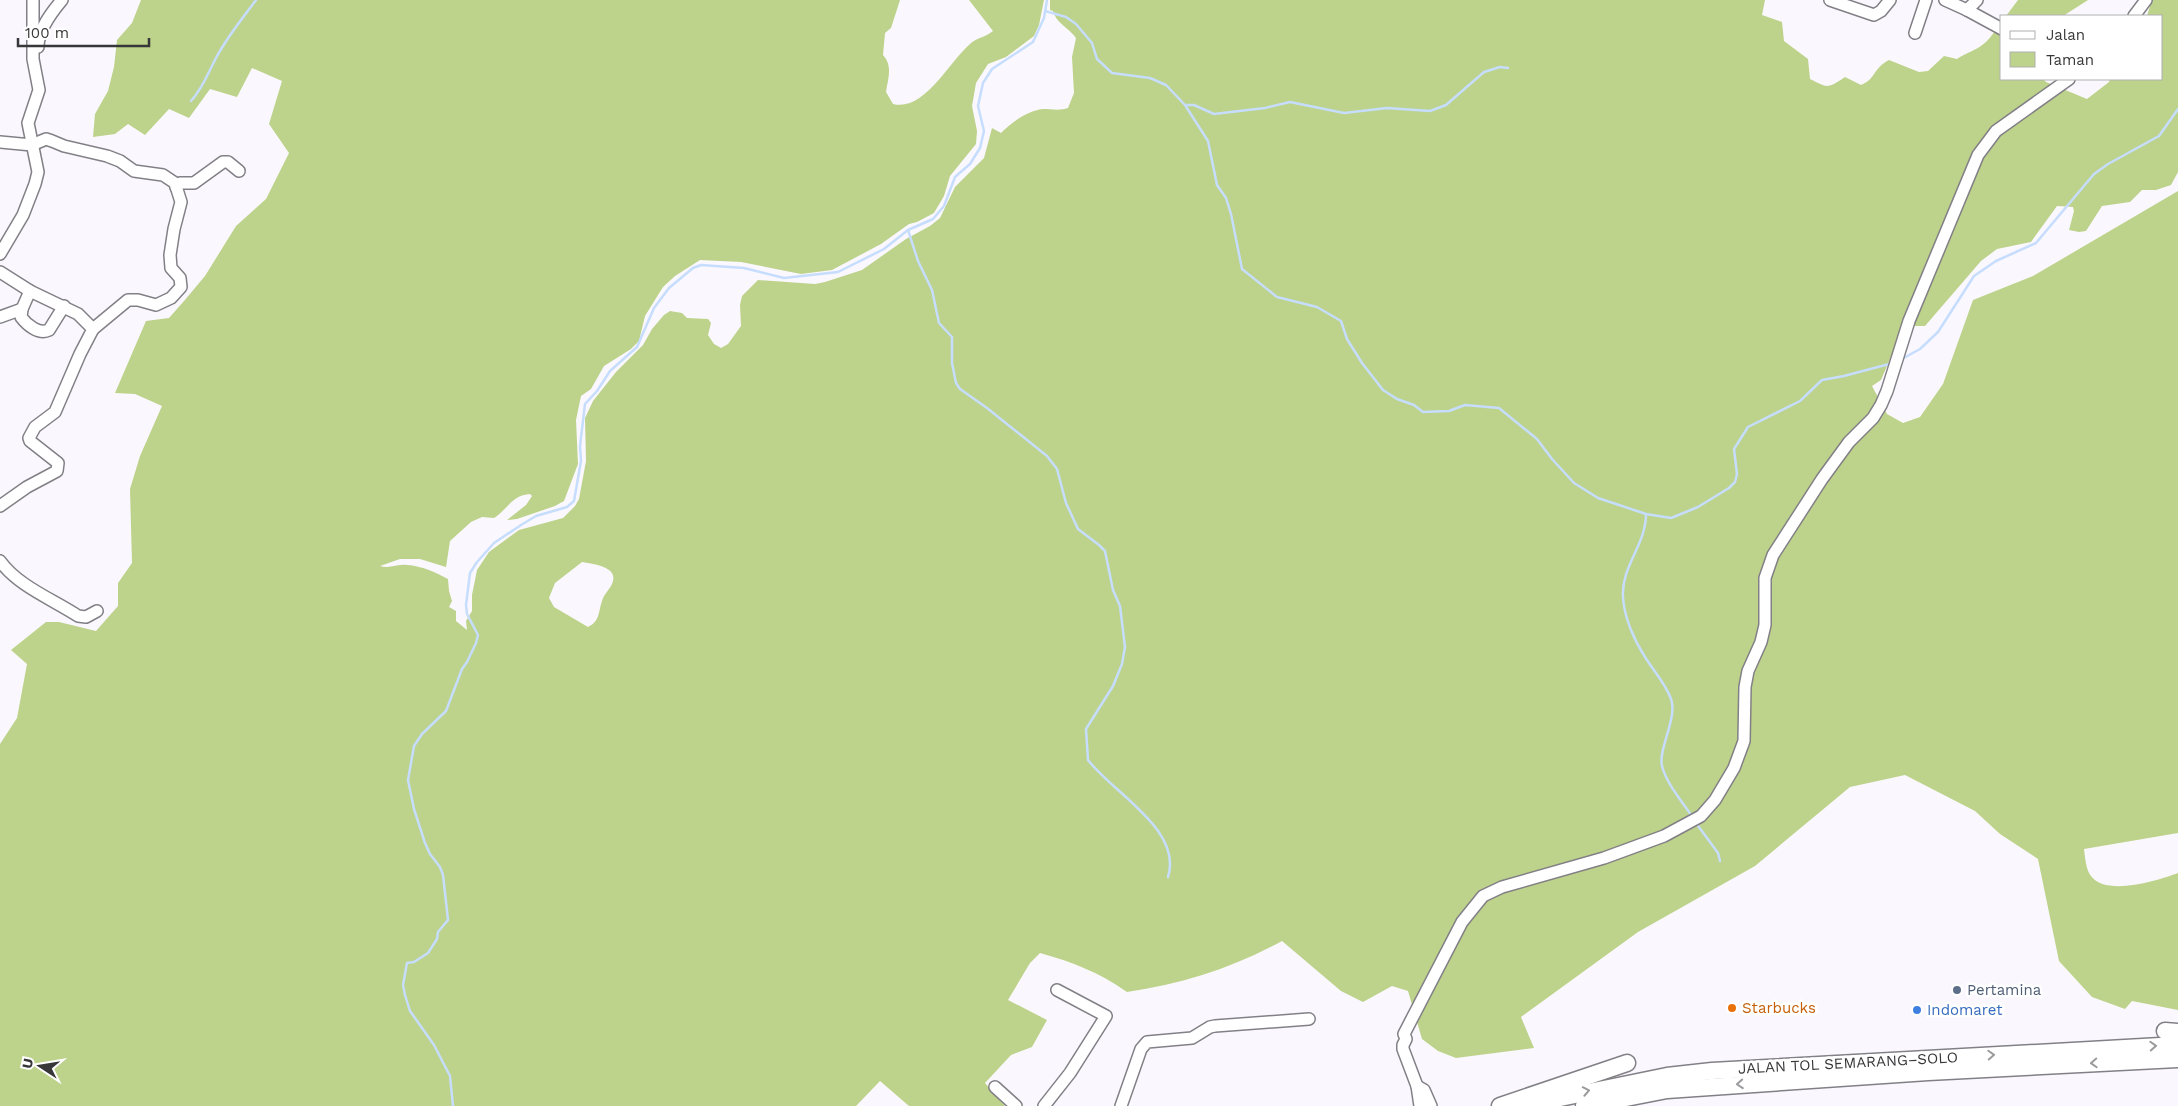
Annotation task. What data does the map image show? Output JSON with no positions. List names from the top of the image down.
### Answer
{
  "streets": {
    "highway": ["JALAN TOL SEMARANG–SOLO"]
  },
  "places": ["Pertamina", "Starbucks", "Indomaret"],
  "legend": ["Jalan", "Taman"],
  "scale_bar": "100 m",
  "north": "left"
}
